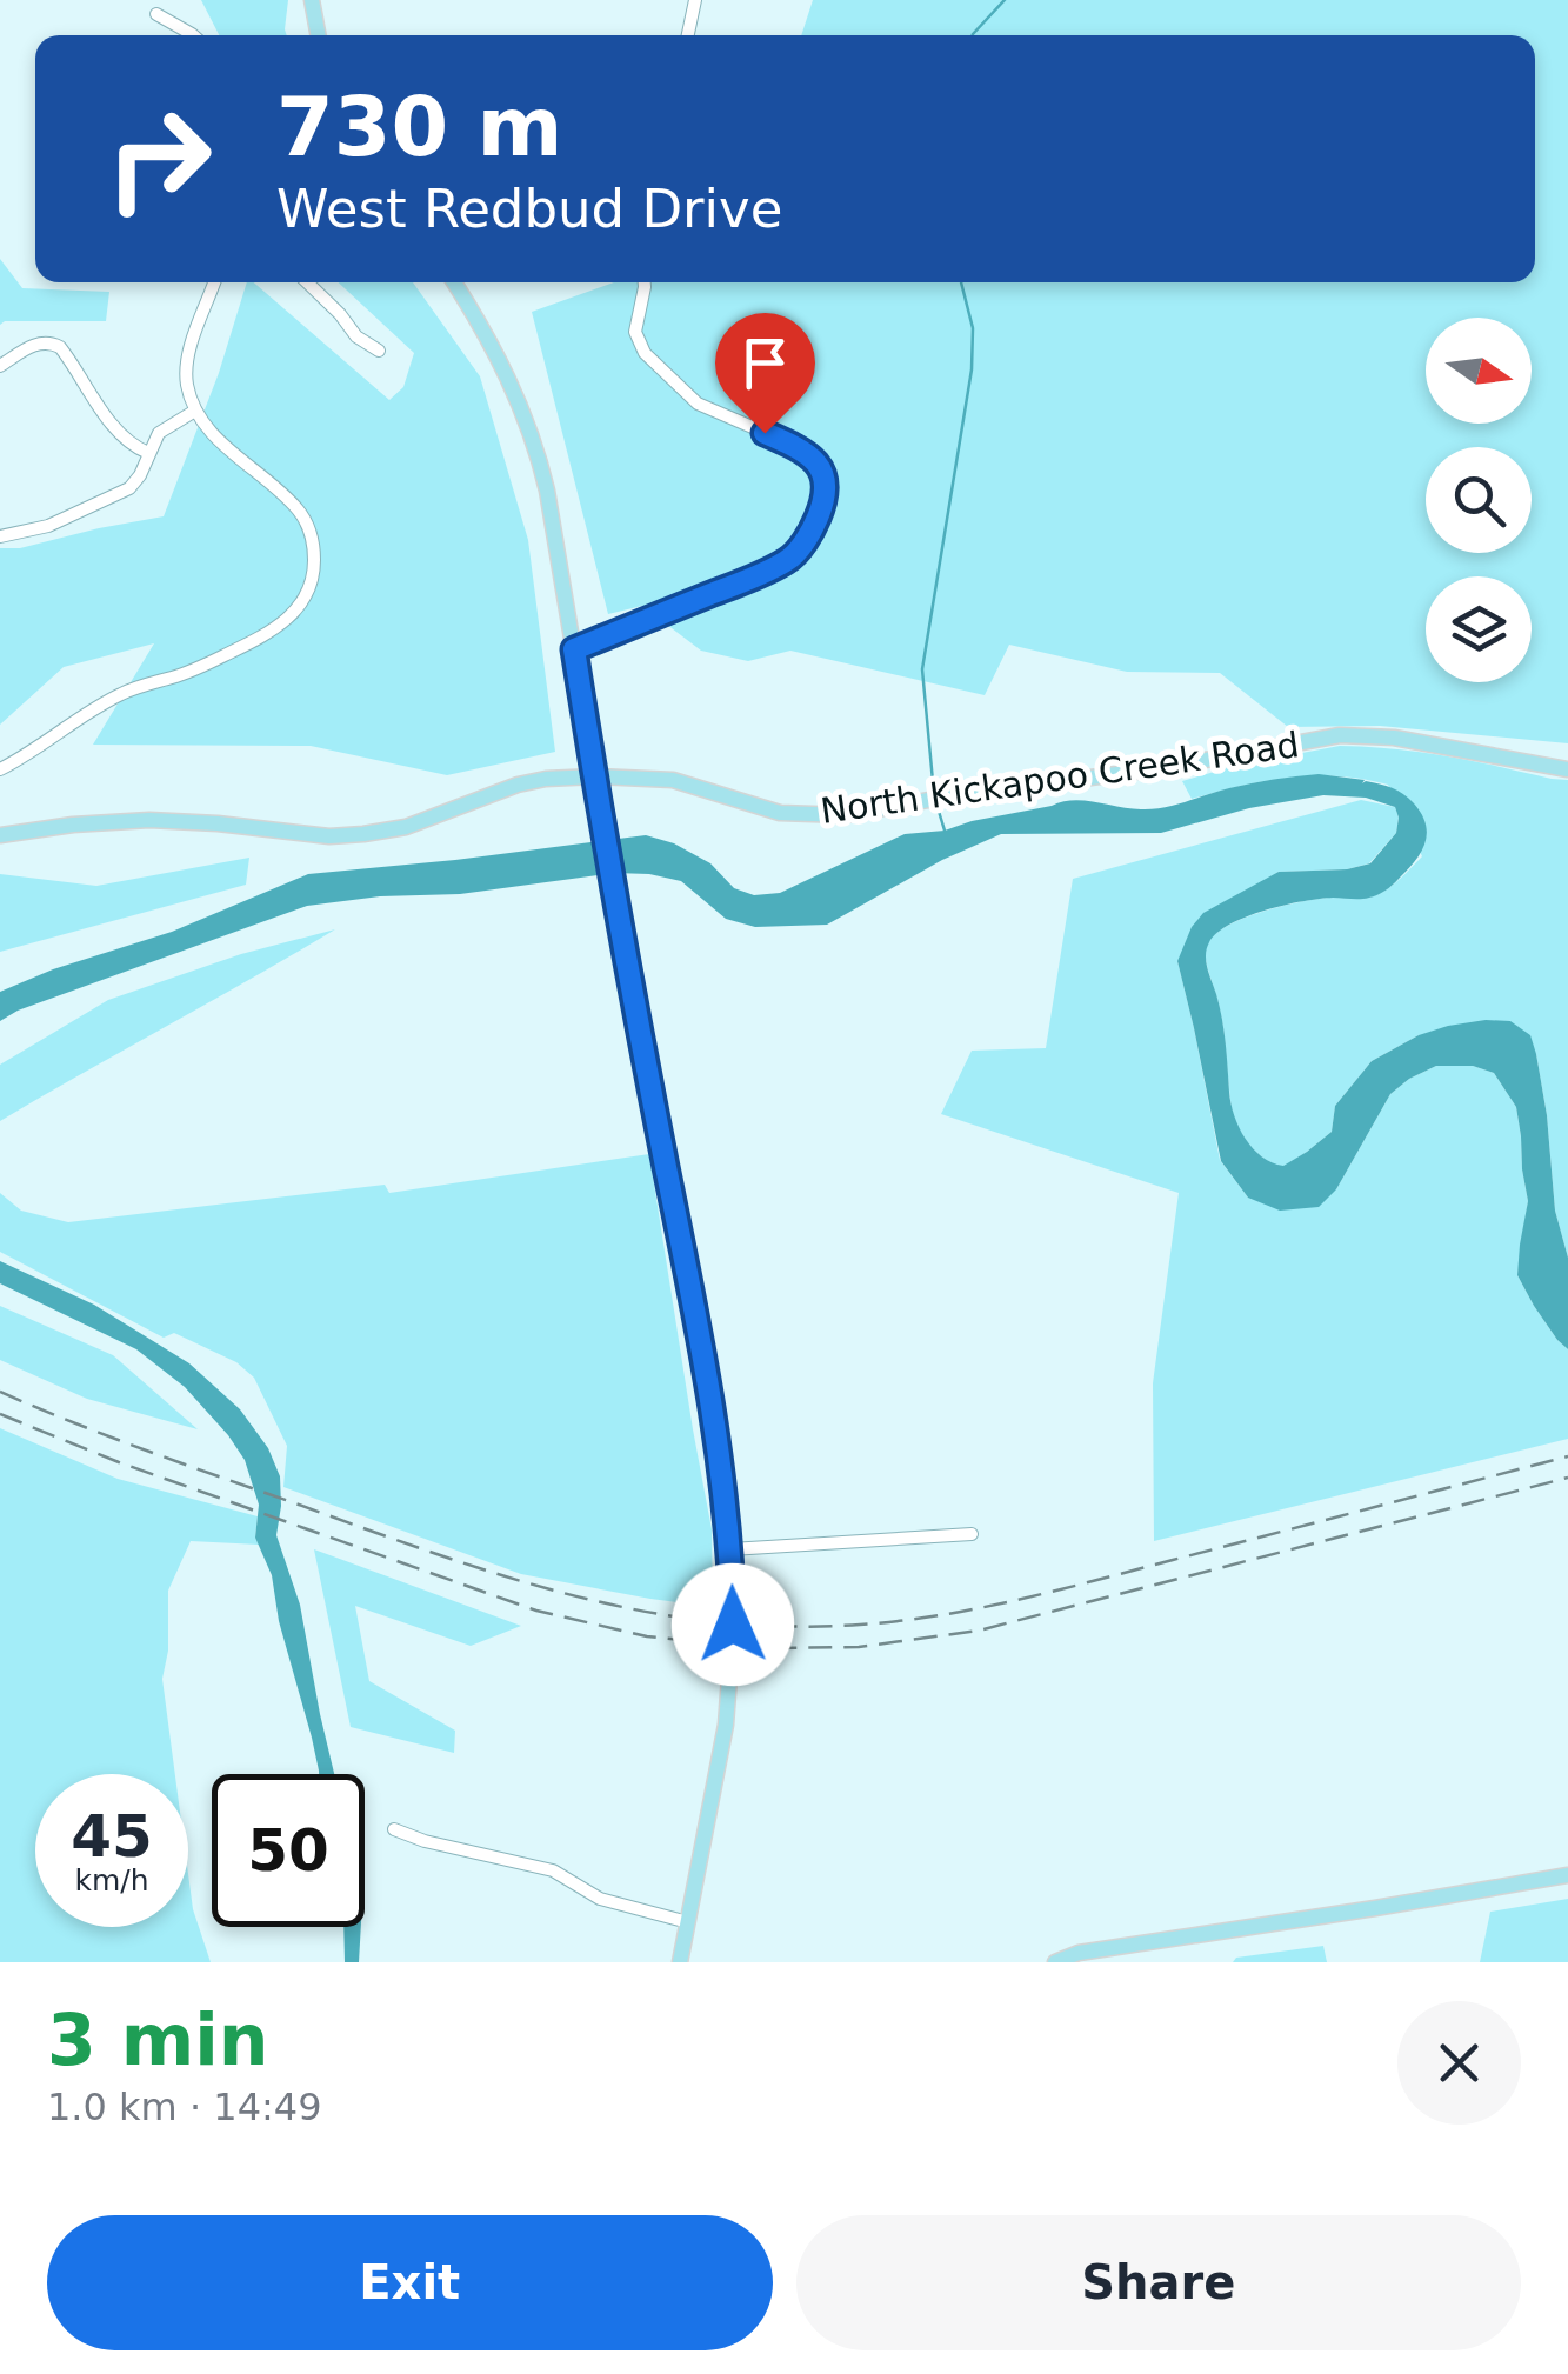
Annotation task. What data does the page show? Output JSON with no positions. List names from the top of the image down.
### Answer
{
  "streets": {
    "main road": ["North Kickapoo Creek Road"]
  },
  "north": "right",
  "page": {
    "turn": ["730 m", "West Redbud Drive"],
    "speed": "45 km/h",
    "limit": "50",
    "heading": ["3 min", "1.0 km · 14:49"],
    "buttons": ["Exit", "Share"]
  }
}
